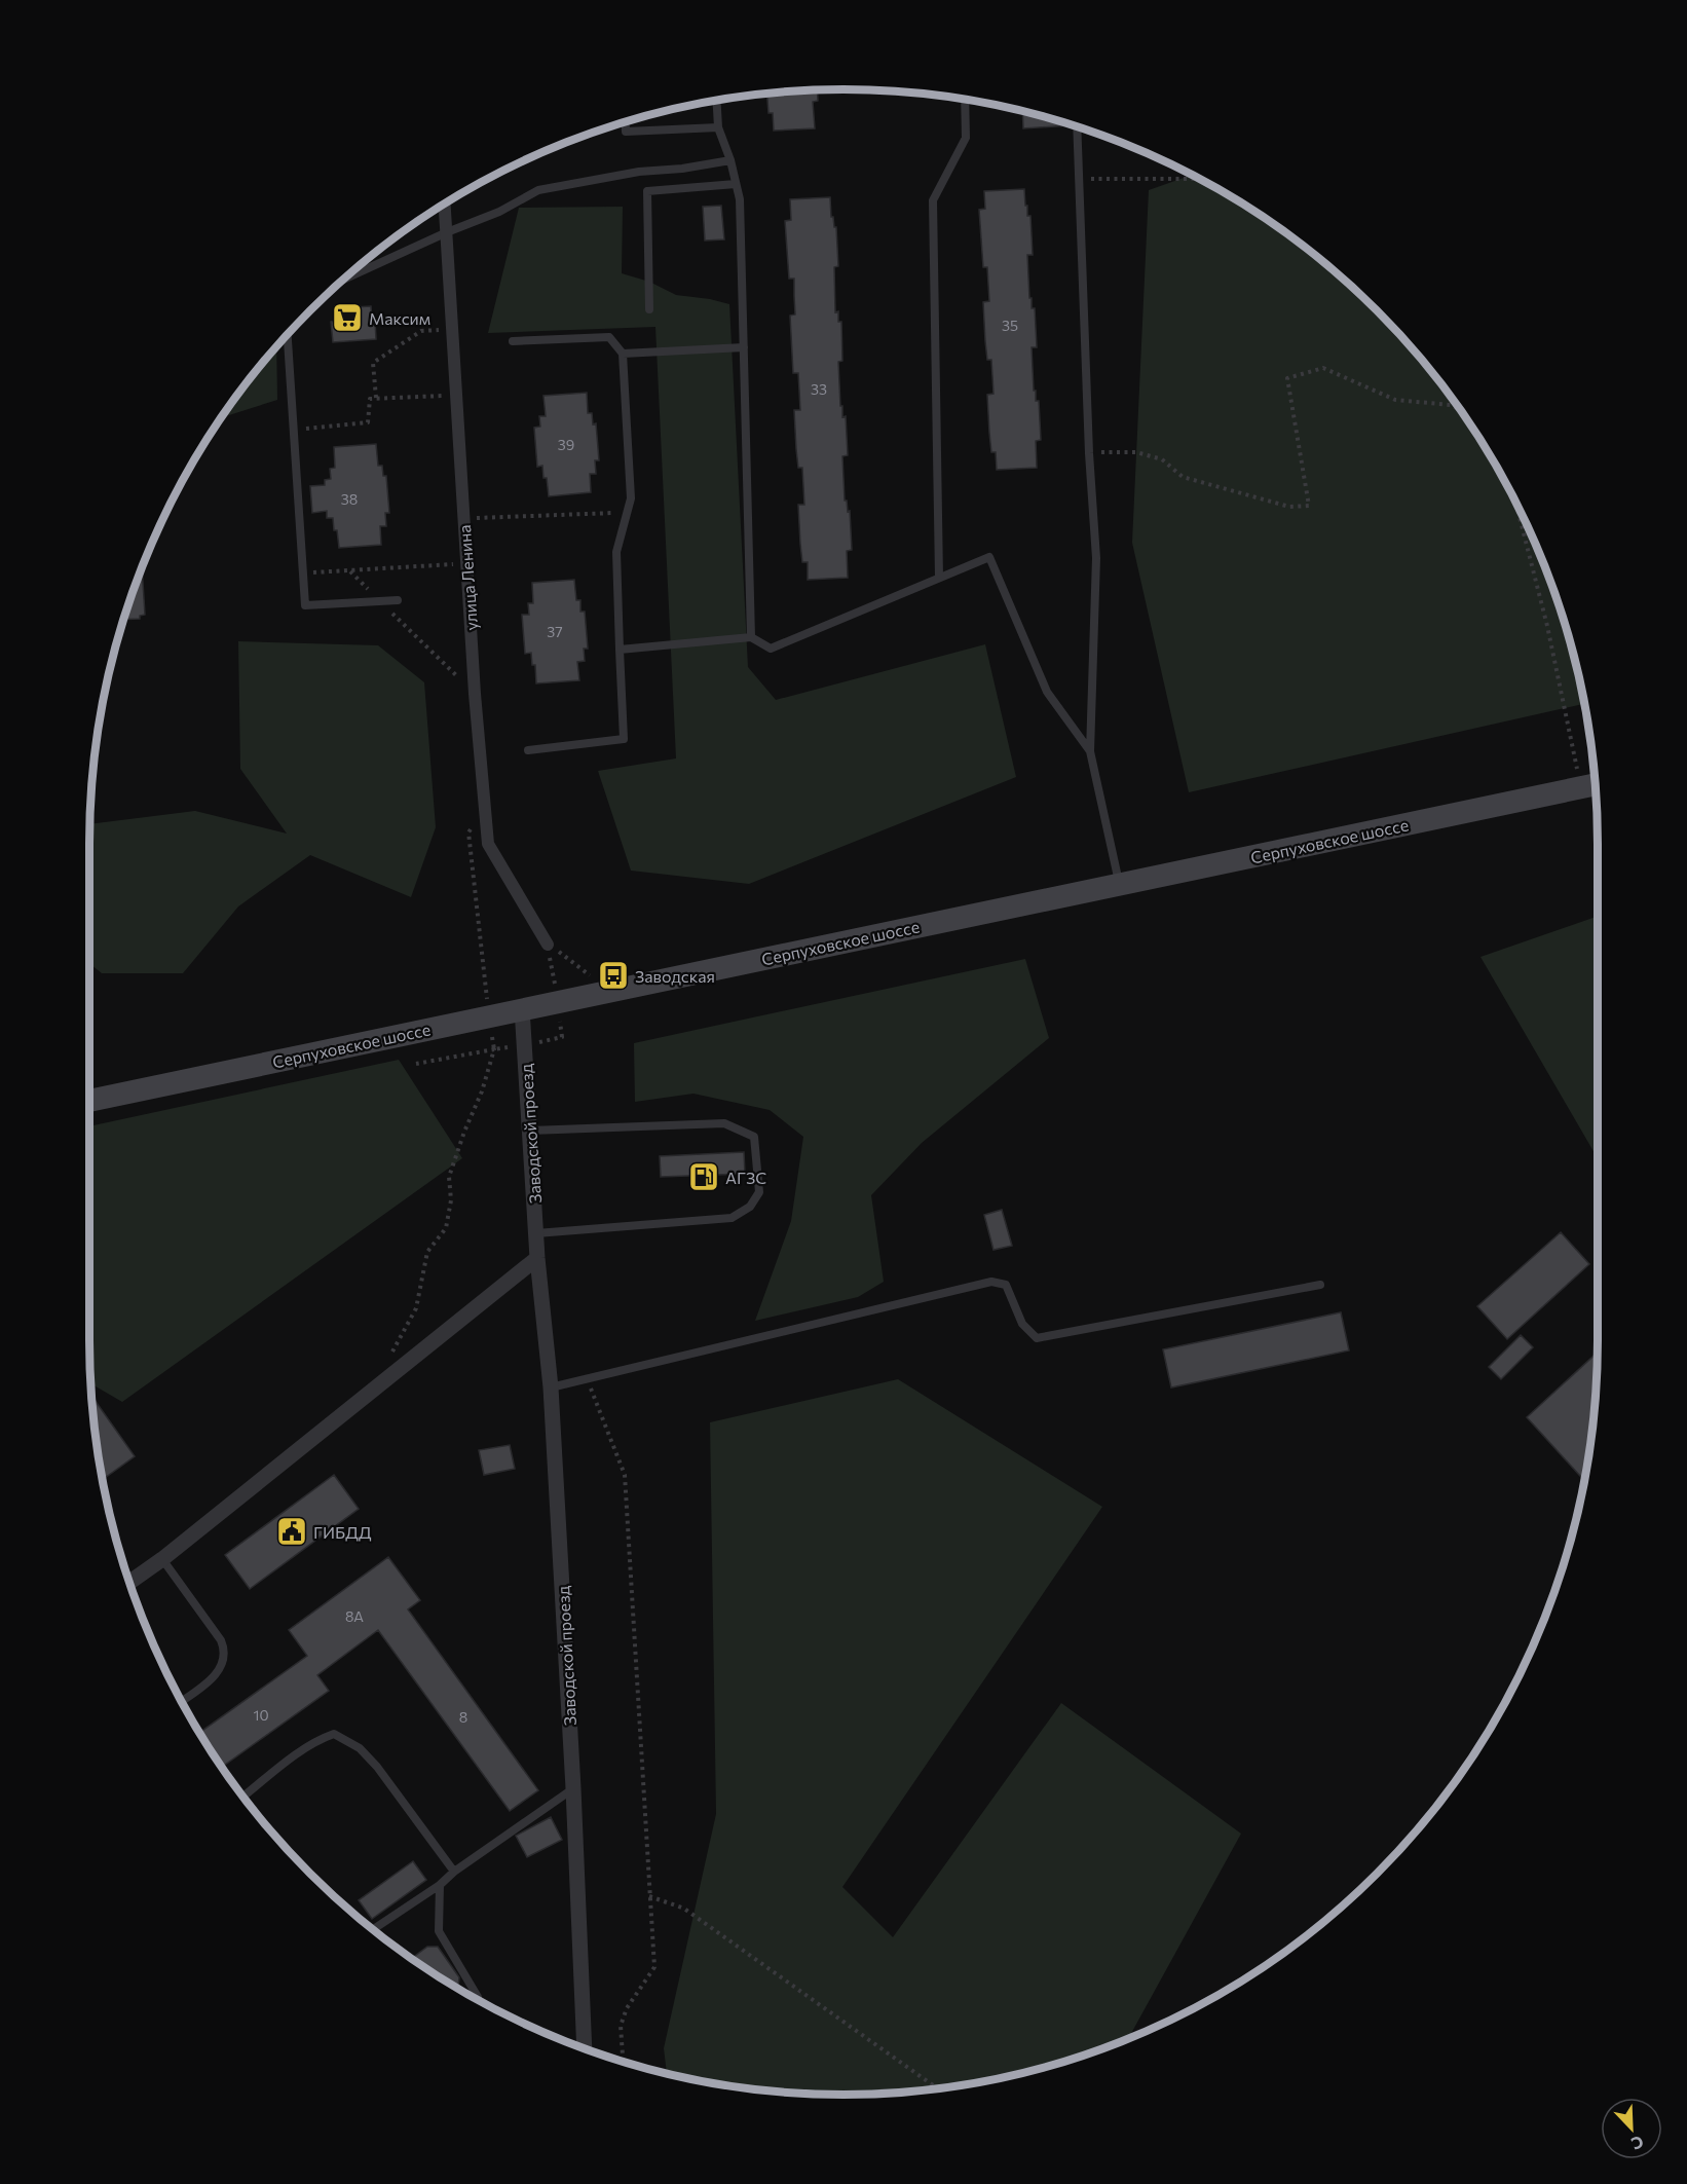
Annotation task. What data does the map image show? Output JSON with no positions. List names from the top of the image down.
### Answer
{
  "streets": {
    "main road": ["Серпуховское шоссе"],
    "street": ["улица Ленина", "Заводской проезд"]
  },
  "crossings": [
    ["Серпуховское шоссе", "Заводской проезд"]
  ],
  "places": {
    "supermarket": ["Максим"],
    "bus stop": ["Заводская"],
    "fuel station": ["АГЗС"],
    "public building": ["ГИБДД"]
  },
  "house_numbers": [
    "35",
    "33",
    "39",
    "38",
    "37",
    "8А",
    "10",
    "8"
  ],
  "north": "bottom right"
}
